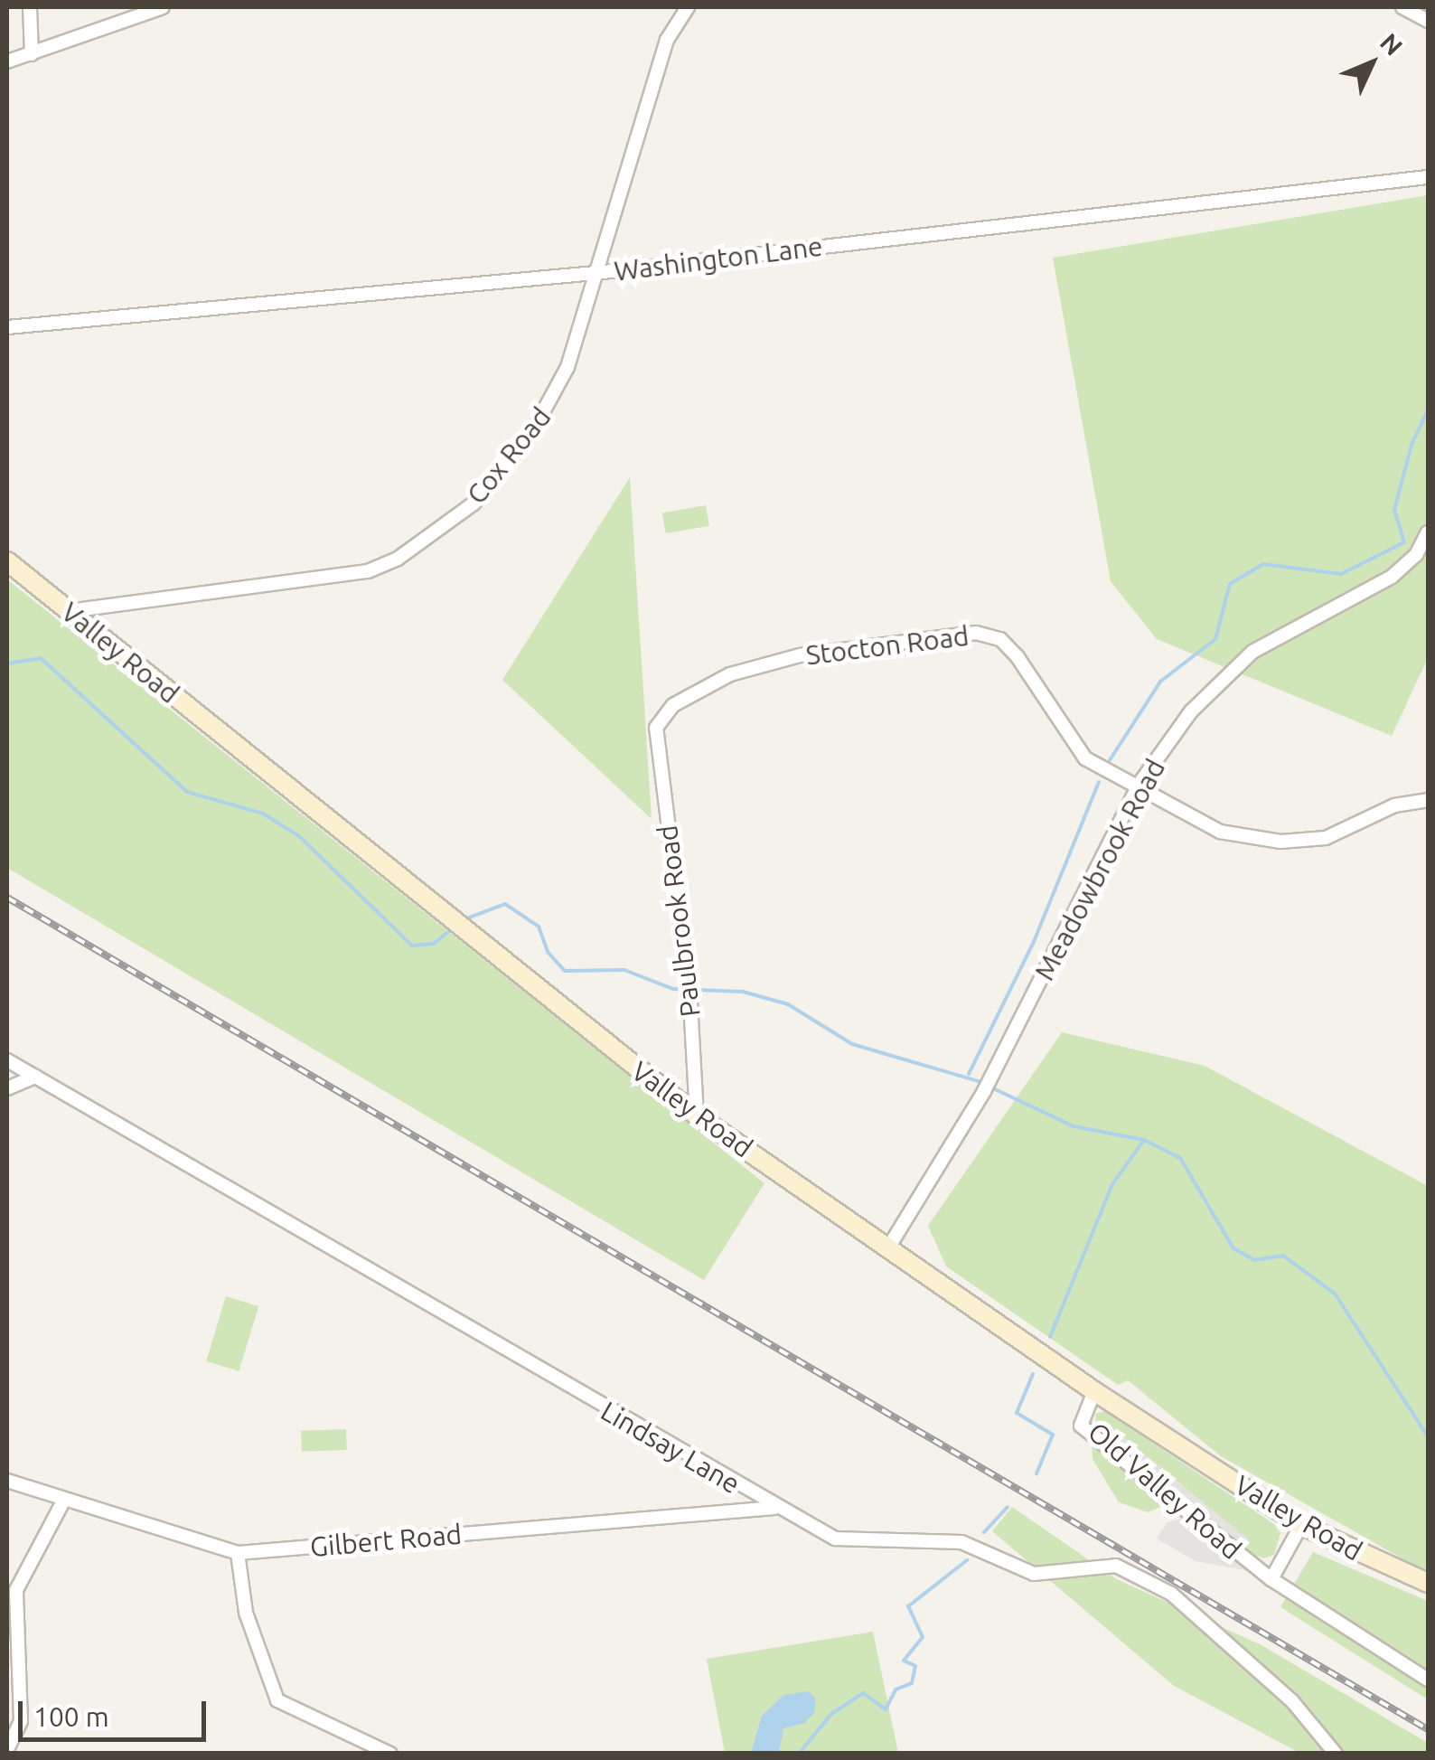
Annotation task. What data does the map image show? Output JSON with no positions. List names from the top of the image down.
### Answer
{
  "streets": {
    "main road": ["Valley Road"],
    "street": [
      "Washington Lane",
      "Cox Road",
      "Stocton Road",
      "Meadowbrook Road",
      "Paulbrook Road",
      "Lindsay Lane",
      "Old Valley Road",
      "Gilbert Road"
    ]
  },
  "crossings": [
    ["Washington Lane", "Cox Road"],
    ["Cox Road", "Valley Road"],
    ["Stocton Road", "Meadowbrook Road"],
    ["Stocton Road", "Paulbrook Road"],
    ["Valley Road", "Meadowbrook Road"],
    ["Valley Road", "Paulbrook Road"],
    ["Valley Road", "Old Valley Road"],
    ["Lindsay Lane", "Gilbert Road"]
  ],
  "scale_bar": "100 m",
  "north": "top right"
}
